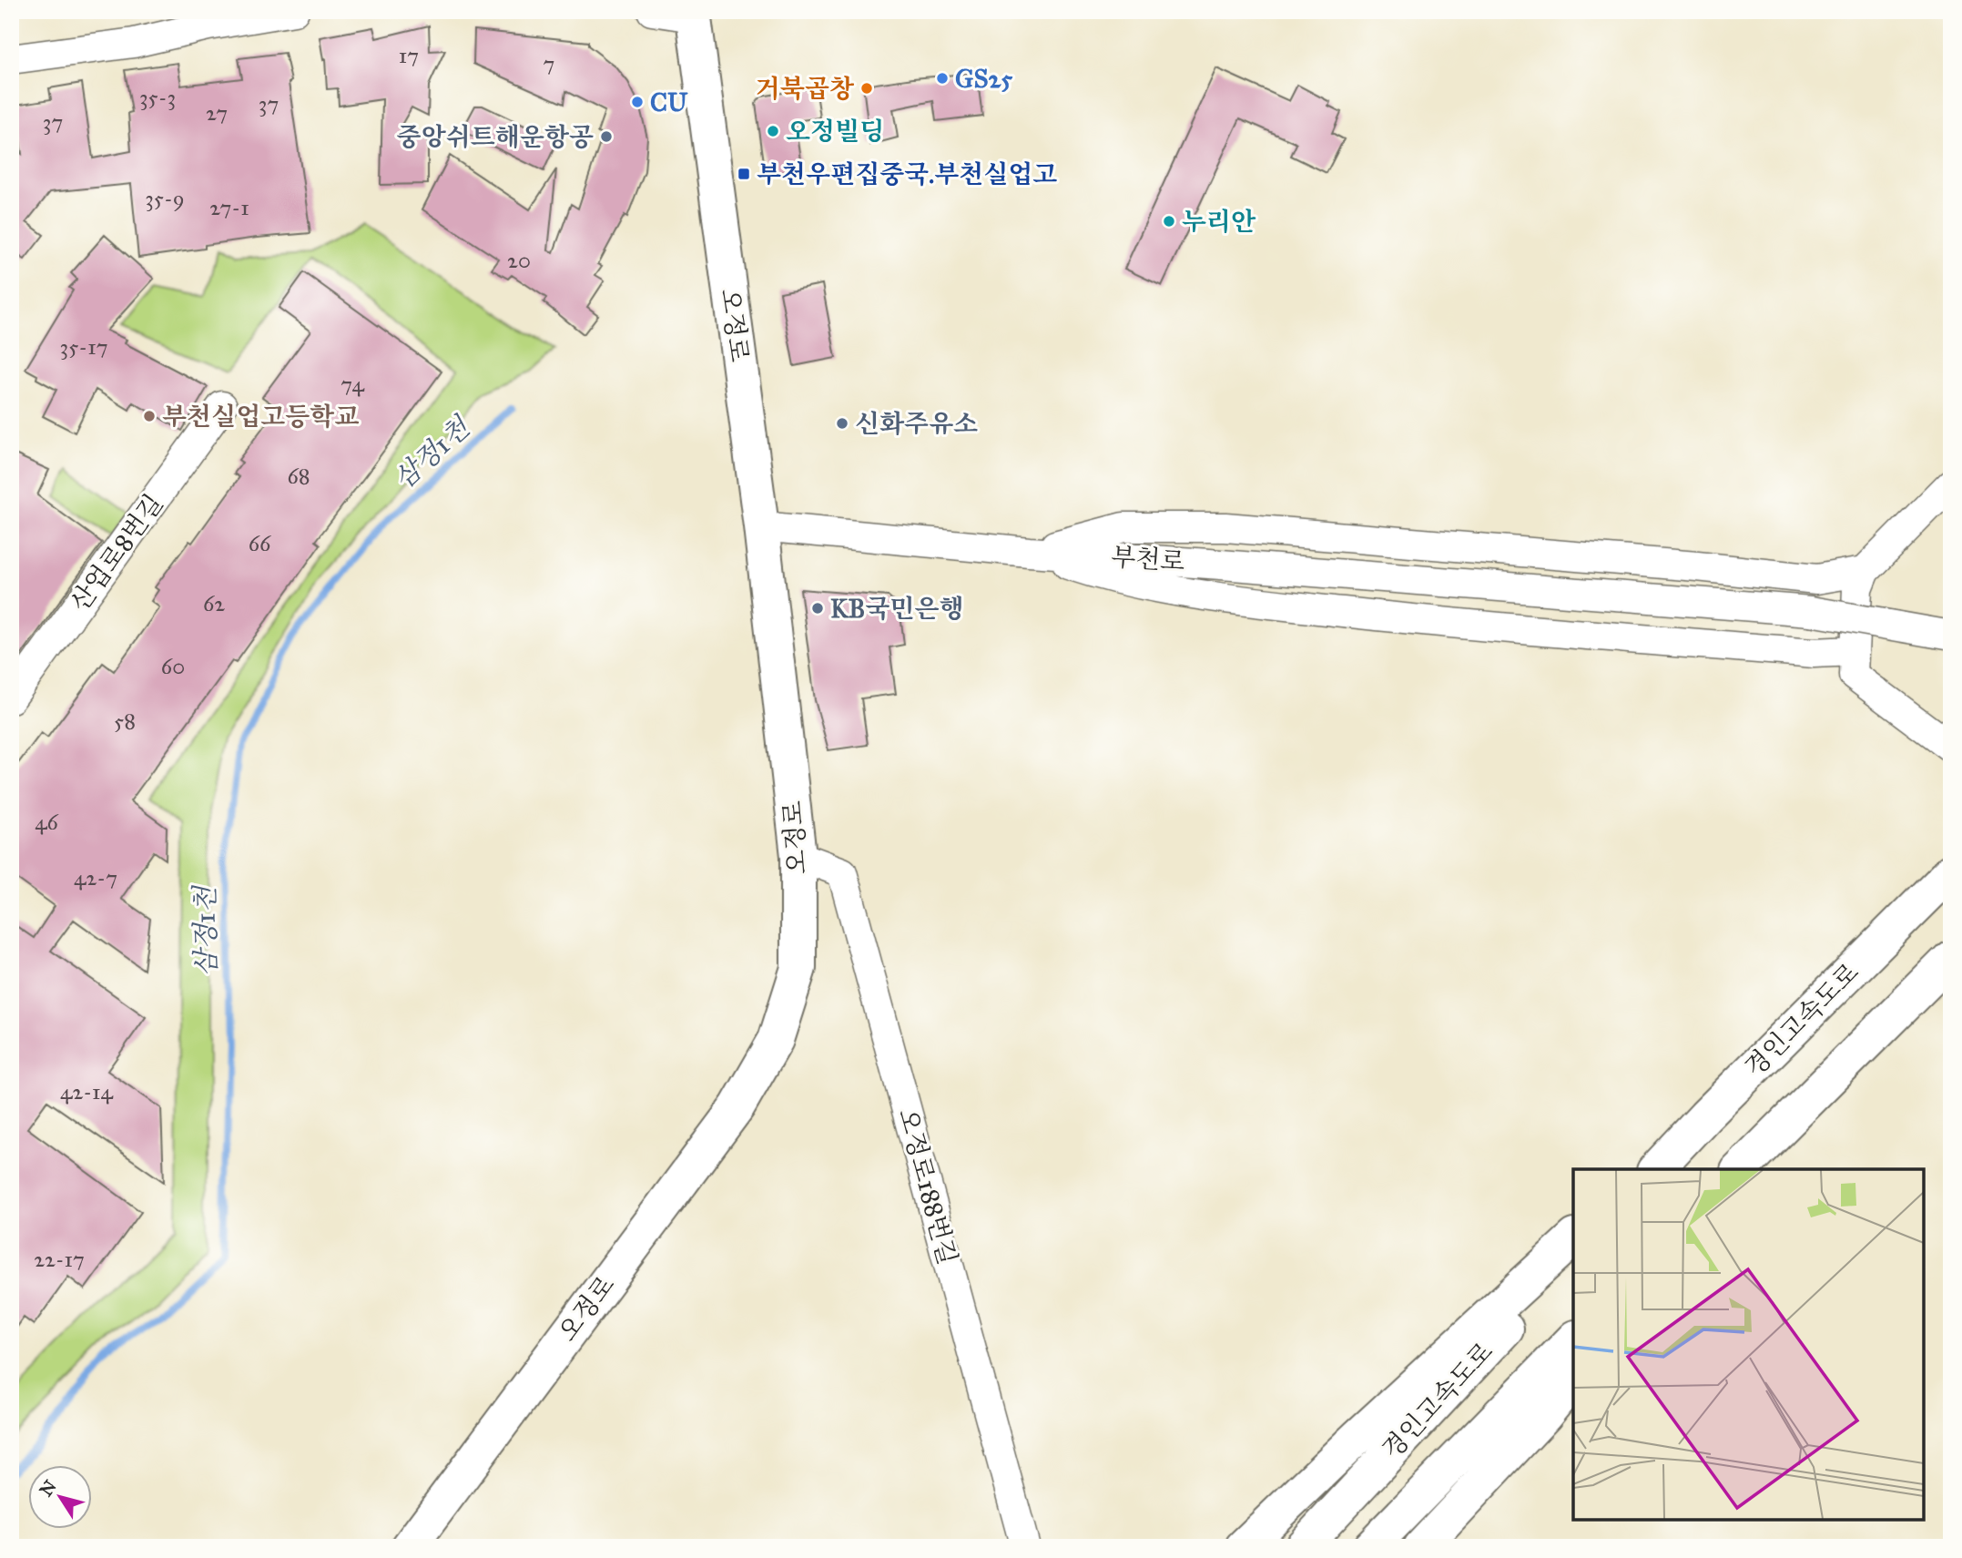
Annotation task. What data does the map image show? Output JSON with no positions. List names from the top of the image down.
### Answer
{
  "streets": {
    "main road": ["오정로", "경인고속도로"],
    "street": ["산업로8번길", "부천로", "오정로188번길"]
  },
  "crossings": [
    ["오정로", "부천로"],
    ["오정로", "오정로188번길"]
  ],
  "water": ["삼정1천"],
  "places": {
    "other": [
      "GS25",
      "거북곱창",
      "CU",
      "오정빌딩",
      "중앙쉬트해운항공",
      "누리안",
      "부천실업고등학교",
      "신화주유소",
      "KB국민은행"
    ],
    "transit": ["부천우편집중국.부천실업고"]
  },
  "house_numbers": [
    "17",
    "7",
    "35-3",
    "37",
    "27",
    "37",
    "35-9",
    "27-1",
    "20",
    "35-17",
    "74",
    "68",
    "66",
    "62",
    "60",
    "58",
    "46",
    "42-7",
    "42-14",
    "22-17"
  ],
  "north": "top left"
}
